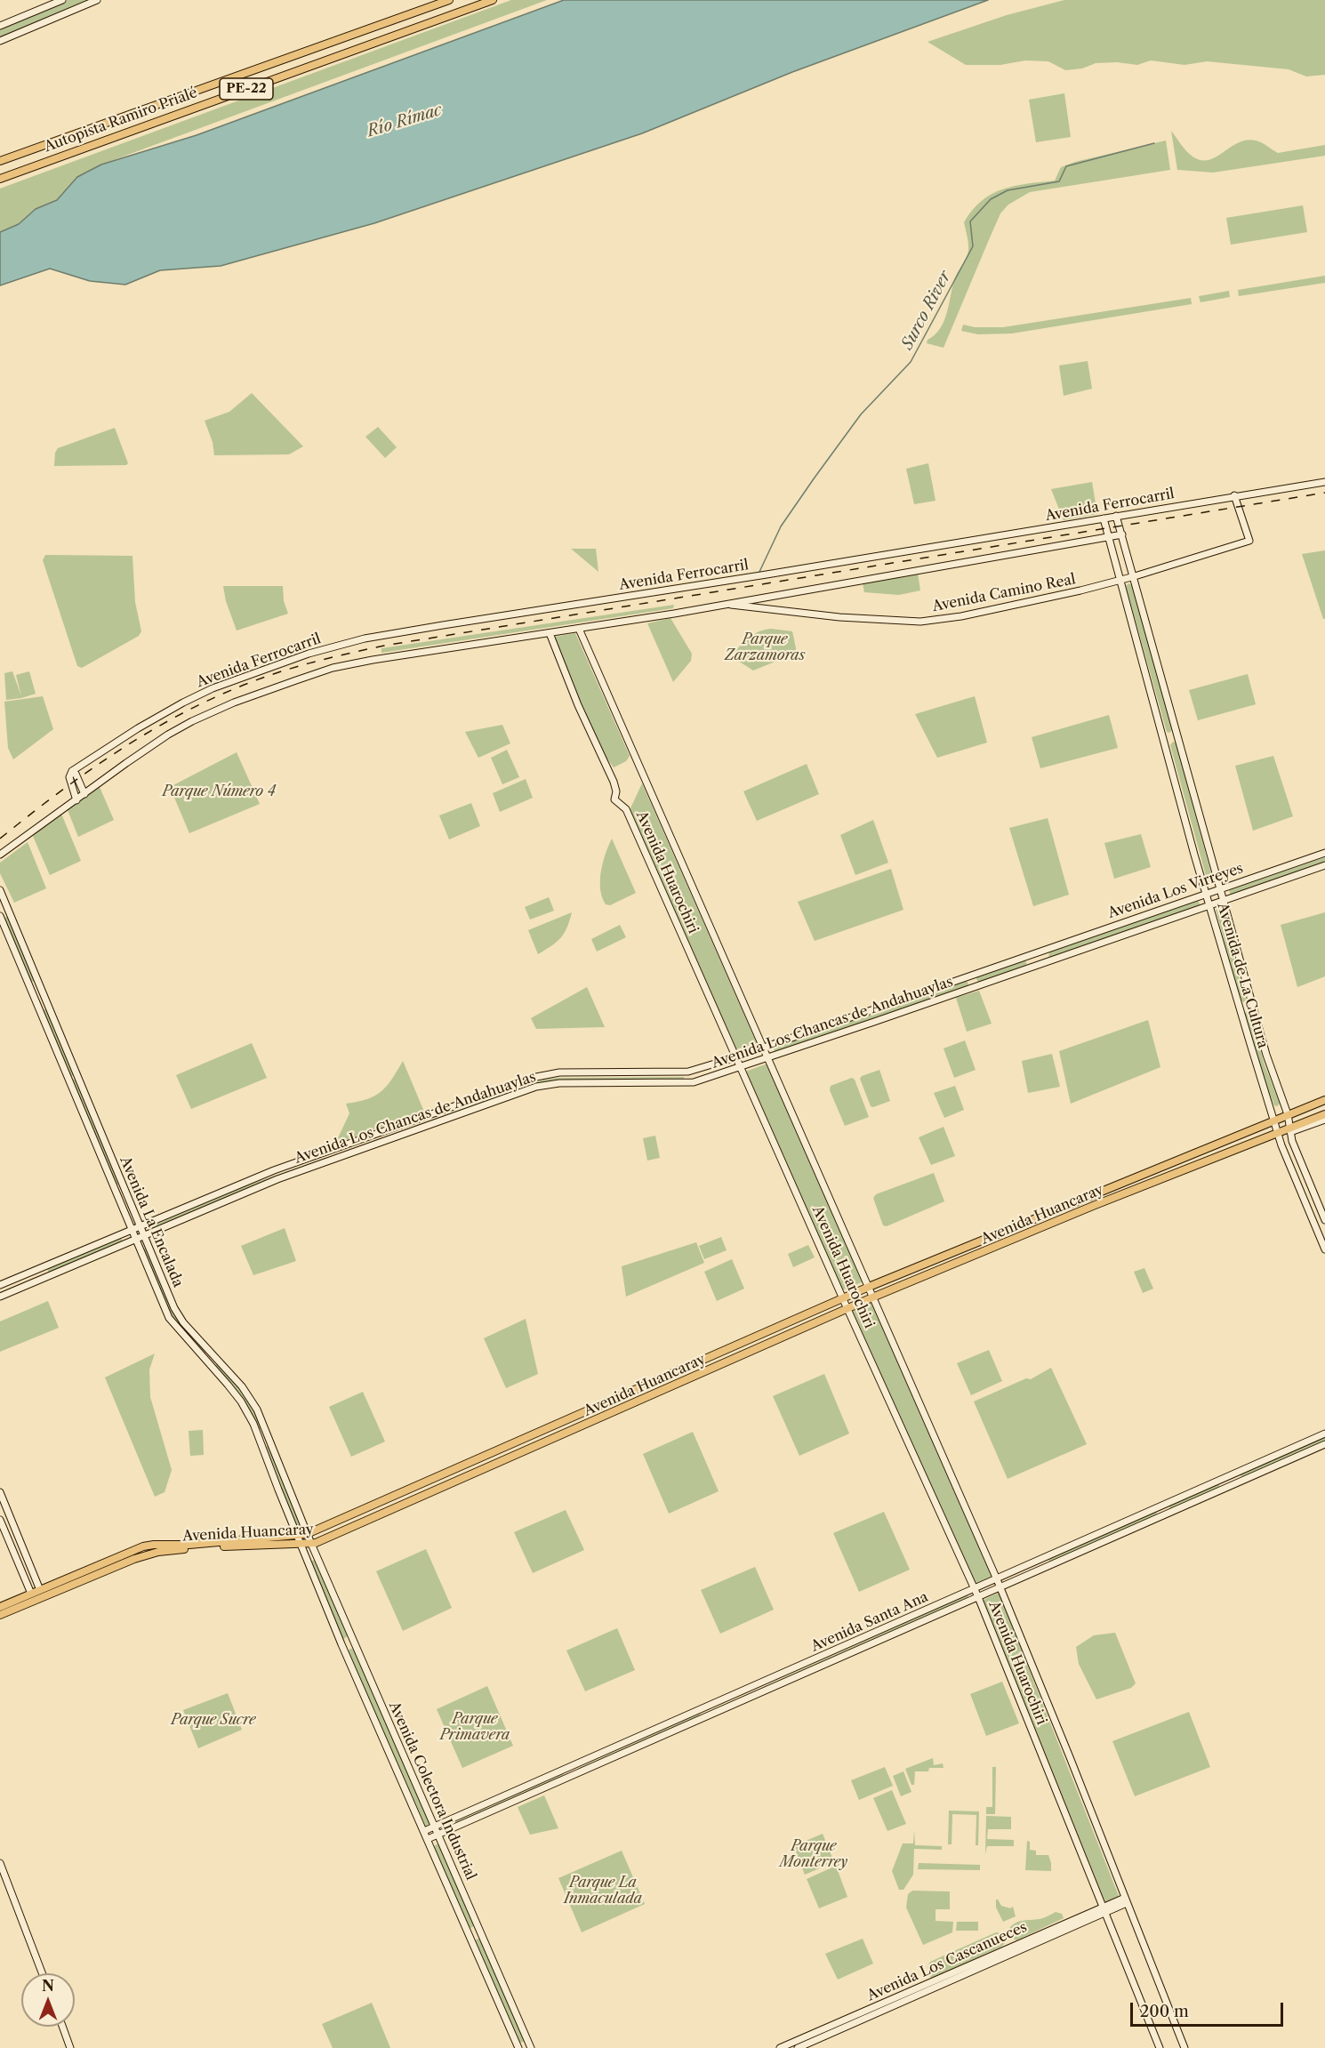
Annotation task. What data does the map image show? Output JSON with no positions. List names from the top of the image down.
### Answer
{
  "streets": {
    "highway": ["PE-22", "Autopista Ramiro Prialé"],
    "main road": ["Avenida Huancaray"],
    "street": [
      "Avenida Ferrocarril",
      "Avenida Camino Real",
      "Avenida Huarochiri",
      "Avenida Los Virreyes",
      "Avenida de La Cultura",
      "Avenida Los Chancas de Andahuaylas",
      "Avenida La Encalada",
      "Avenida Santa Ana",
      "Avenida Colectora Industrial",
      "Avenida Los Cascanueces"
    ]
  },
  "crossings": [
    ["Avenida Ferrocarril", "Avenida Camino Real"],
    ["Avenida Ferrocarril", "Avenida de La Cultura"],
    ["Avenida Camino Real", "Avenida de La Cultura"],
    ["Avenida Huarochiri", "Avenida Los Chancas de Andahuaylas"],
    ["Avenida Huarochiri", "Avenida Huancaray"],
    ["Avenida Huarochiri", "Avenida Santa Ana"],
    ["Avenida Huarochiri", "Avenida Los Cascanueces"],
    ["Avenida Los Virreyes", "Avenida de La Cultura"],
    ["Avenida Los Virreyes", "Avenida Los Chancas de Andahuaylas"],
    ["Avenida de La Cultura", "Avenida Huancaray"],
    ["Avenida Los Chancas de Andahuaylas", "Avenida La Encalada"],
    ["Avenida Huancaray", "Avenida La Encalada"],
    ["Avenida Huancaray", "Avenida Colectora Industrial"],
    ["Avenida La Encalada", "Avenida Colectora Industrial"],
    ["Avenida Santa Ana", "Avenida Colectora Industrial"]
  ],
  "water": ["Río Rímac", "Surco River"],
  "parks": [
    "Parque Zarzamoras",
    "Parque Número 4",
    "Parque Primavera",
    "Parque Sucre",
    "Parque Monterrey",
    "Parque La Inmaculada"
  ],
  "scale_bar": "200 m",
  "north": "top"
}
